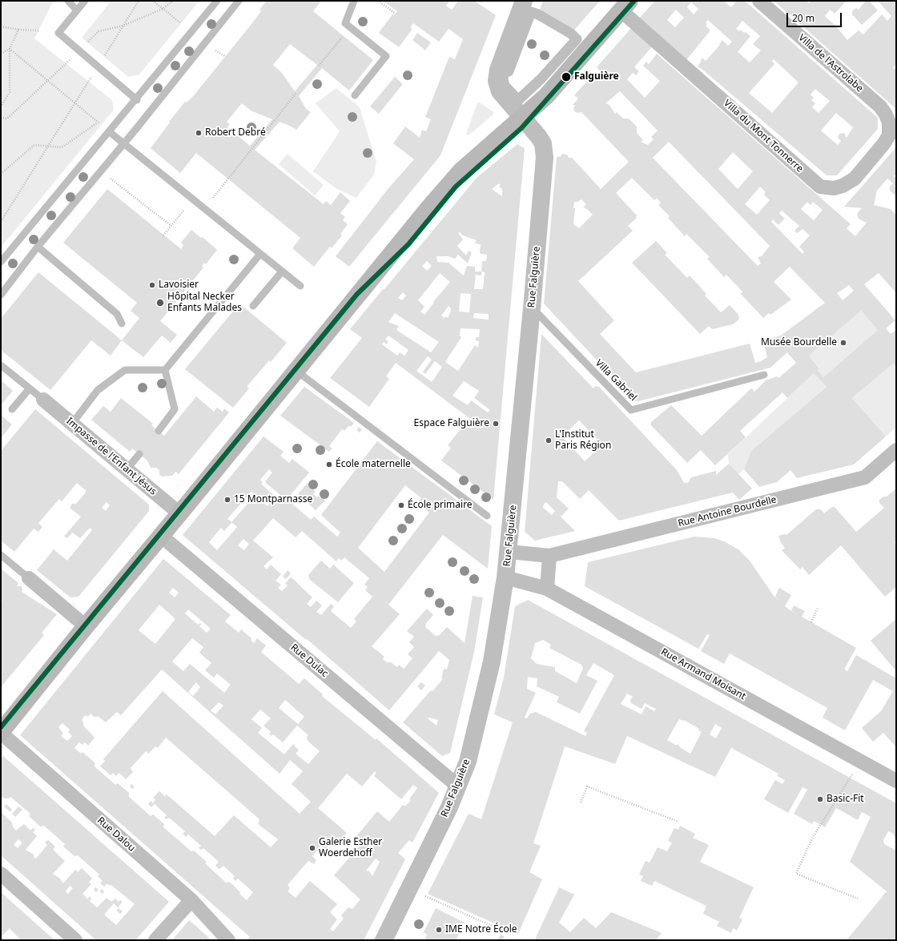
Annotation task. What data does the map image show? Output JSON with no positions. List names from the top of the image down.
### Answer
{
  "streets": {
    "street": [
      "Villa de l'Astrolabe",
      "Villa du Mont Tonnerre",
      "Rue Falguière",
      "Impasse de l'Enfant Jésus",
      "Rue Antoine Bourdelle",
      "Rue Dulac",
      "Rue Armand Moisant",
      "Rue Dalou"
    ],
    "lane": ["Villa Gabriel"]
  },
  "crossings": [
    ["Villa de l'Astrolabe", "Villa du Mont Tonnerre"],
    ["Rue Falguière", "Villa Gabriel"],
    ["Rue Falguière", "Rue Antoine Bourdelle"],
    ["Rue Falguière", "Rue Dulac"],
    ["Rue Falguière", "Rue Armand Moisant"]
  ],
  "places": [
    "Falguière",
    "Robert Debré",
    "Lavoisier",
    "Hôpital Necker Enfants Malades",
    "Musée Bourdelle",
    "Espace Falguière",
    "L'Institut Paris Région",
    "École maternelle",
    "15 Montparnasse",
    "École primaire",
    "Basic-Fit",
    "Galerie Esther Woerdehoff",
    "IME Notre École"
  ],
  "scale_bar": "20 m"
}
